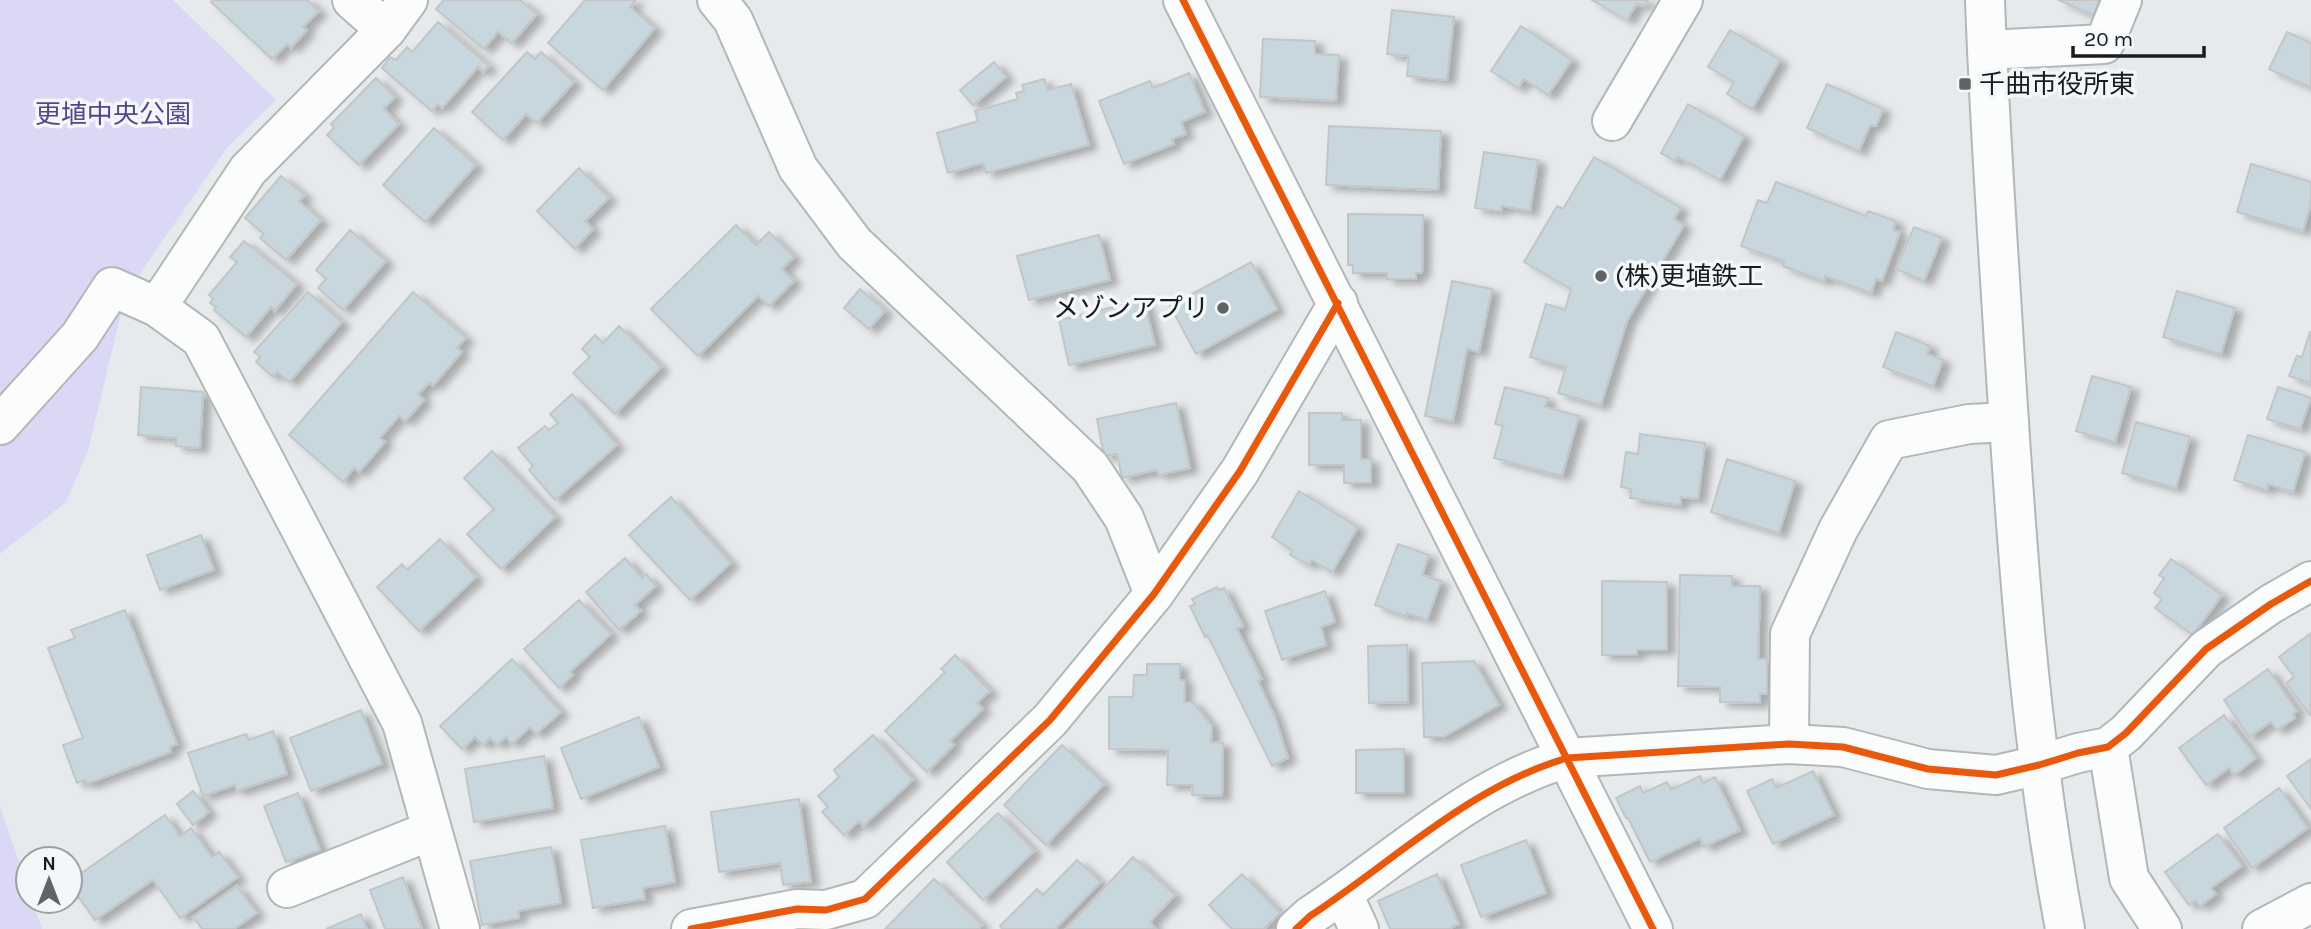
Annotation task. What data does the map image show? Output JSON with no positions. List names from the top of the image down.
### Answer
{
  "parks": ["更埴中央公園"],
  "places": {
    "transit": ["千曲市役所東"],
    "other": ["(株)更埴鉄工", "メゾンアプリ"]
  },
  "scale_bar": "20 m",
  "north": "top"
}
